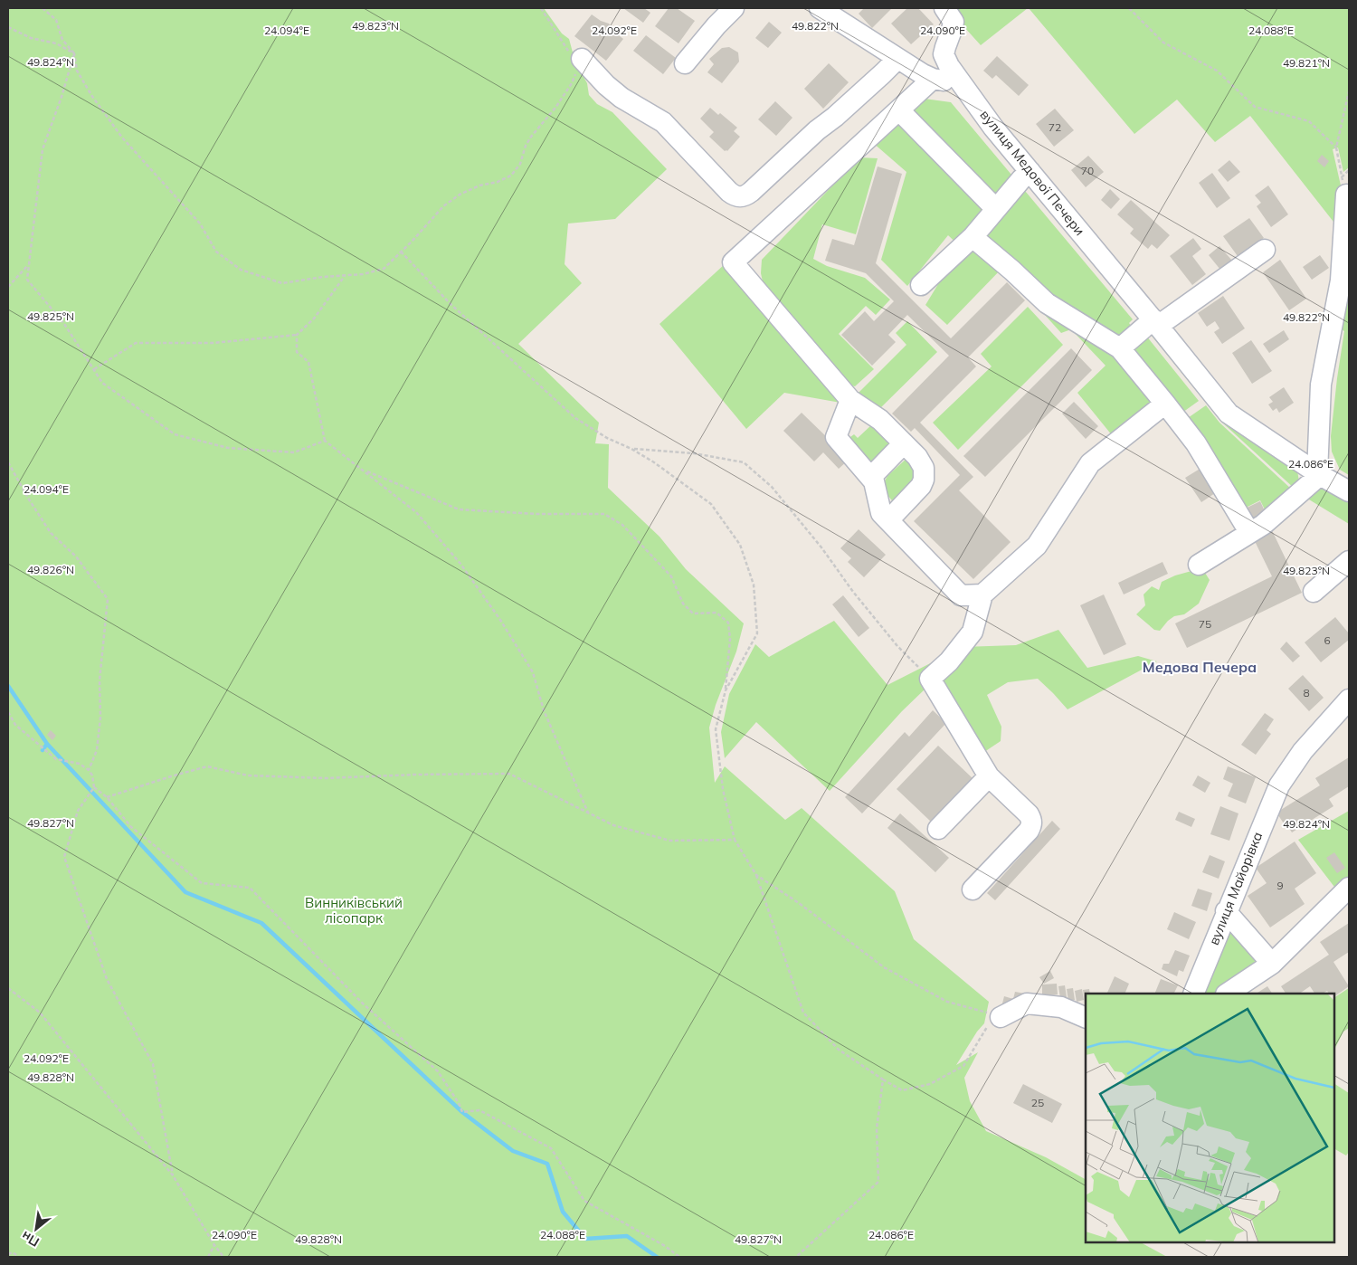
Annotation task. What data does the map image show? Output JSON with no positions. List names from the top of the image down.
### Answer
{
  "streets": {
    "street": ["вулиця Медової Печери", "вулиця Майорівка"]
  },
  "districts": ["Медова Печера"],
  "parks": ["Винниківський лісопарк"],
  "house_numbers": [
    "72",
    "70",
    "75",
    "6",
    "8",
    "9",
    "25"
  ],
  "north": "bottom left",
  "coordinates": [
    "49.823°N",
    "49.822°N",
    "24.094°E",
    "24.092°E",
    "24.090°E",
    "24.088°E",
    "49.824°N",
    "49.821°N",
    "49.825°N",
    "24.086°E",
    "49.826°N",
    "49.827°N",
    "49.828°N"
  ]
}
